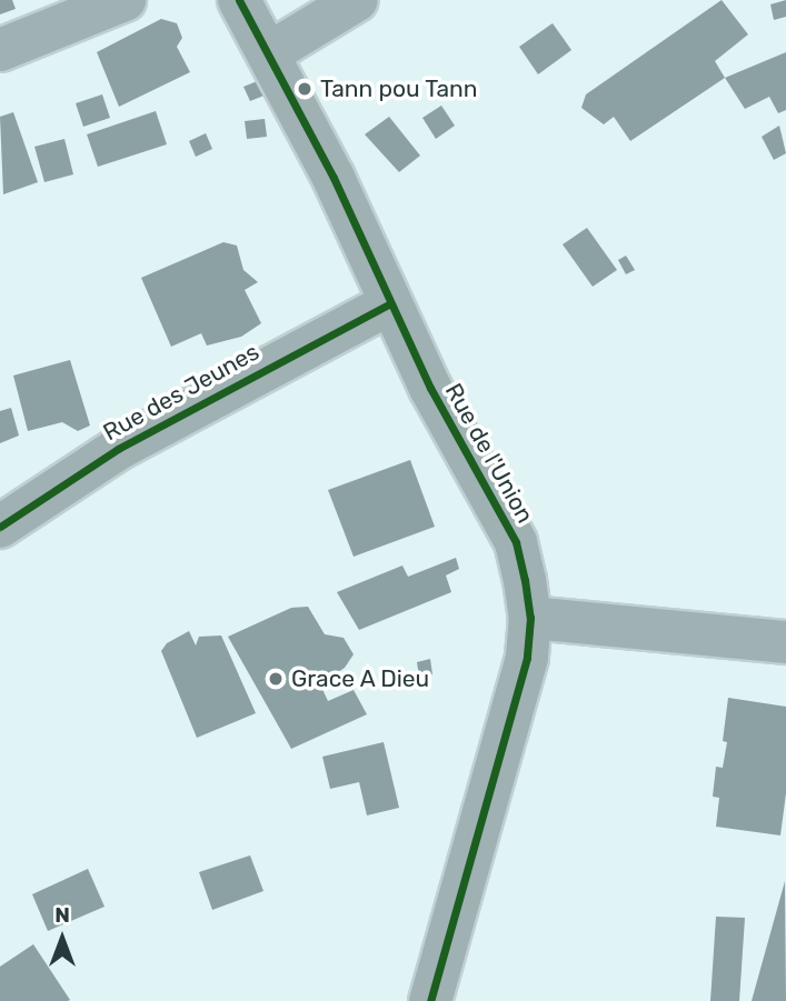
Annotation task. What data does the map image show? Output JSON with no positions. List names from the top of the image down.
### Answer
{
  "streets": {
    "street": ["Rue des Jeunes", "Rue de l'Union"]
  },
  "crossings": [
    ["Rue des Jeunes", "Rue de l'Union"]
  ],
  "places": ["Tann pou Tann", "Grace A Dieu"],
  "north": "top"
}
